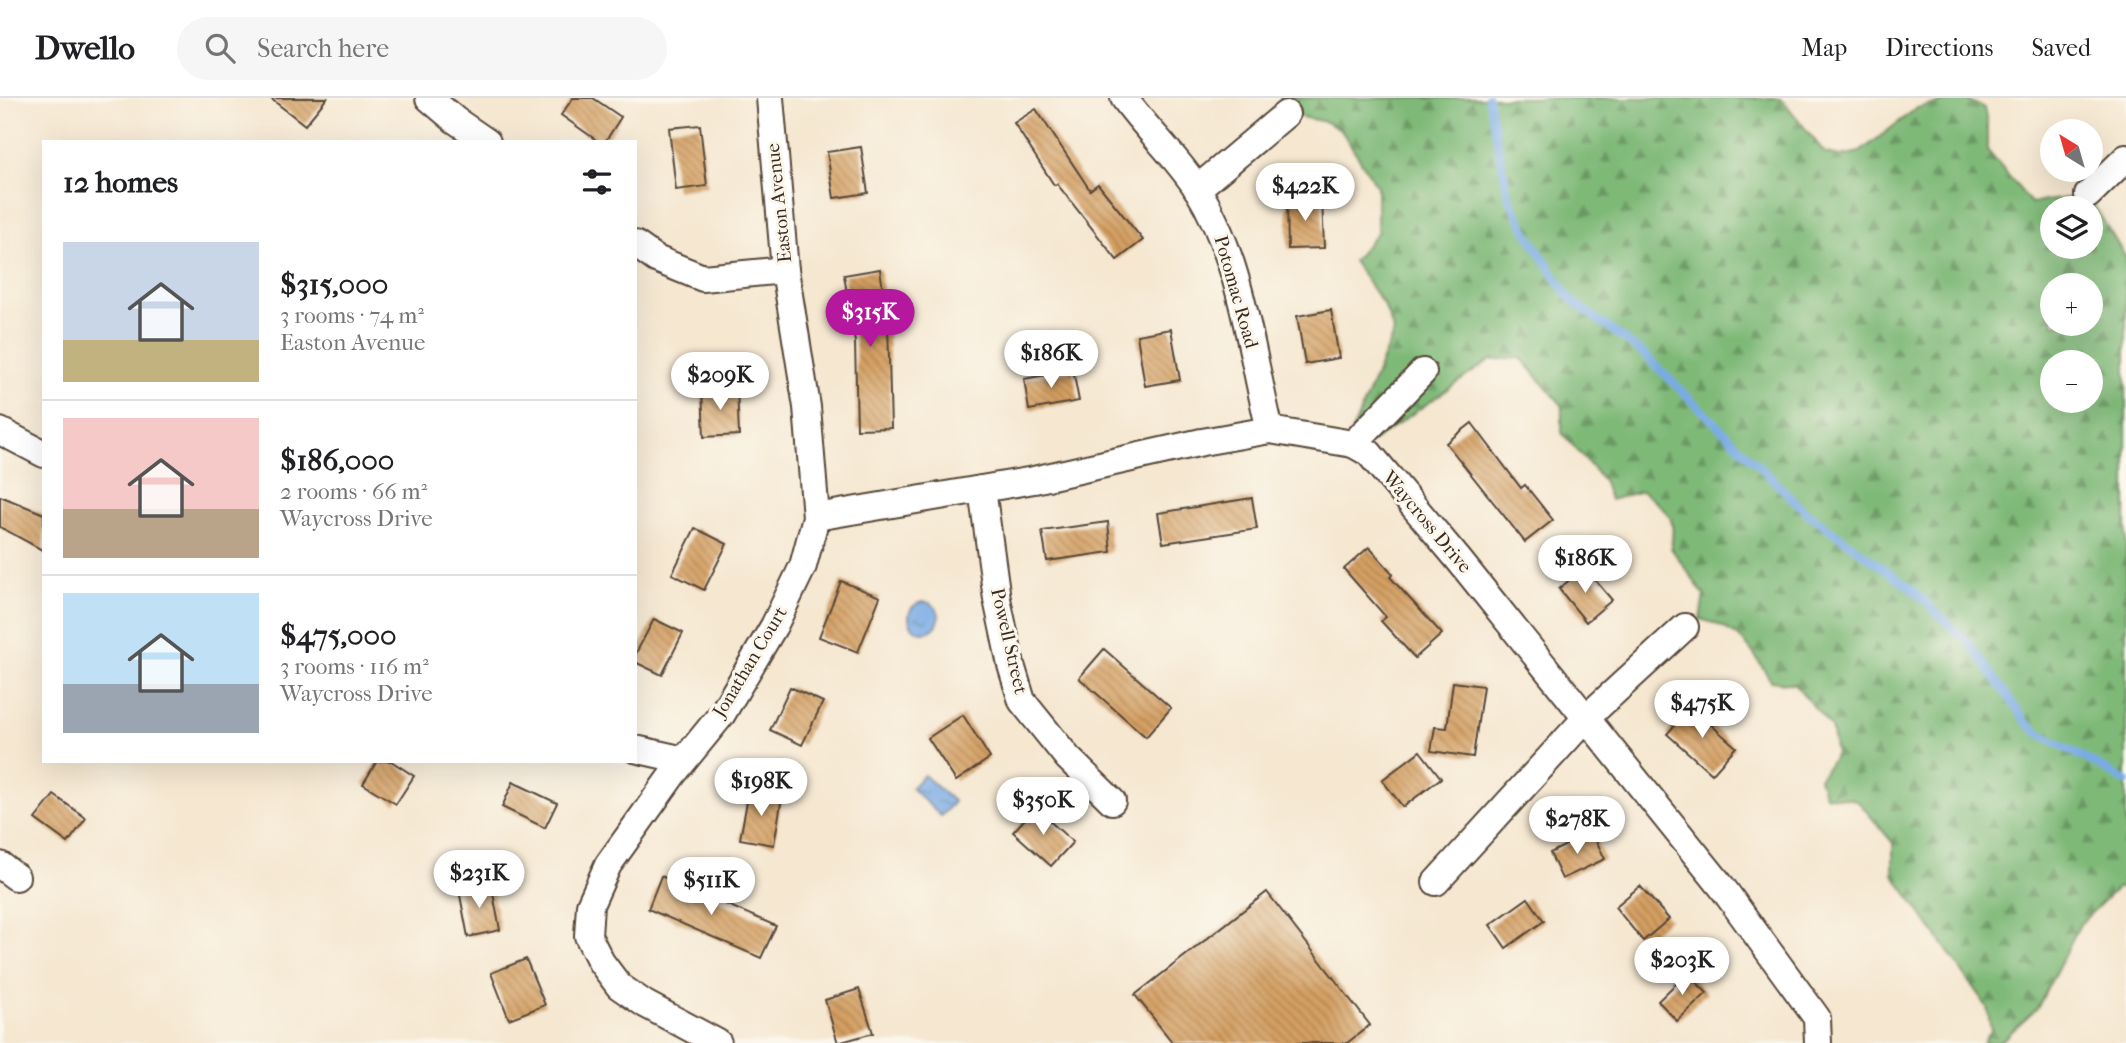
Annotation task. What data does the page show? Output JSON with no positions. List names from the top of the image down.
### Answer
{
  "streets": {
    "street": [
      "Easton Avenue",
      "Potomac Road",
      "Waycross Drive",
      "Powell Street",
      "Jonathan Court"
    ]
  },
  "crossings": [
    ["Easton Avenue", "Waycross Drive"],
    ["Easton Avenue", "Jonathan Court"],
    ["Potomac Road", "Waycross Drive"],
    ["Waycross Drive", "Powell Street"],
    ["Waycross Drive", "Jonathan Court"]
  ],
  "north": "top left",
  "page": {
    "header": "Dwello",
    "search": "Search here",
    "nav": ["Map", "Directions", "Saved"],
    "map_buttons": ["+", "−"],
    "heading": "12 homes",
    "price": [
      "$422K",
      "$315K",
      "$186K",
      "$209K",
      "$186K",
      "$475K",
      "$198K",
      "$350K",
      "$278K",
      "$231K",
      "$511K",
      "$203K"
    ],
    "list": [
      {
        "name": "$315,000",
        "note": "3 rooms · 74 m² · Easton Avenue"
      },
      {
        "name": "$186,000",
        "note": "2 rooms · 66 m² · Waycross Drive"
      },
      {
        "name": "$475,000",
        "note": "3 rooms · 116 m² · Waycross Drive"
      }
    ]
  }
}
